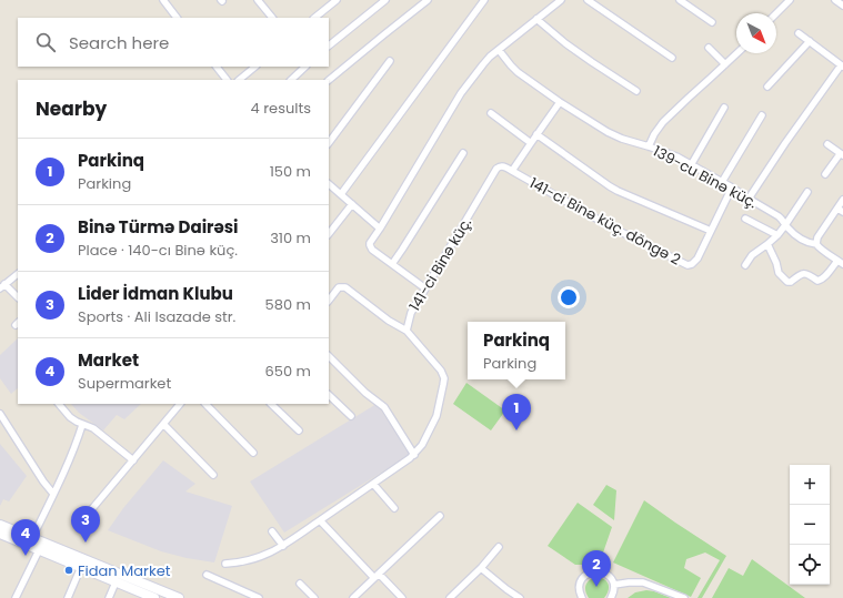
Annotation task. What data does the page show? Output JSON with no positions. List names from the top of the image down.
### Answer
{
  "streets": {
    "street": ["139-cu Binə küç.", "141-ci Binə küç. döngə 2", "141-ci Binə küç."]
  },
  "crossings": [
    ["139-cu Binə küç.", "141-ci Binə küç. döngə 2"],
    ["141-ci Binə küç. döngə 2", "141-ci Binə küç."]
  ],
  "places": ["Fidan Market"],
  "north": "bottom right",
  "page": {
    "search": "Search here",
    "heading": ["Nearby", "4 results"],
    "list": [
      {
        "mark": "1",
        "name": "Parkinq",
        "note": "Parking",
        "value": "150 m"
      },
      {
        "mark": "2",
        "name": "Binə Türmə Dairəsi",
        "note": "Place · 140-cı Binə küç.",
        "value": "310 m"
      },
      {
        "mark": "3",
        "name": "Lider İdman Klubu",
        "note": "Sports · Ali Isazade str.",
        "value": "580 m"
      },
      {
        "mark": "4",
        "name": "Market",
        "note": "Supermarket",
        "value": "650 m"
      }
    ],
    "popup": ["Parkinq", "Parking"],
    "pins": [
      "1",
      "3",
      "4",
      "2"
    ],
    "map_buttons": ["+", "−"]
  }
}
